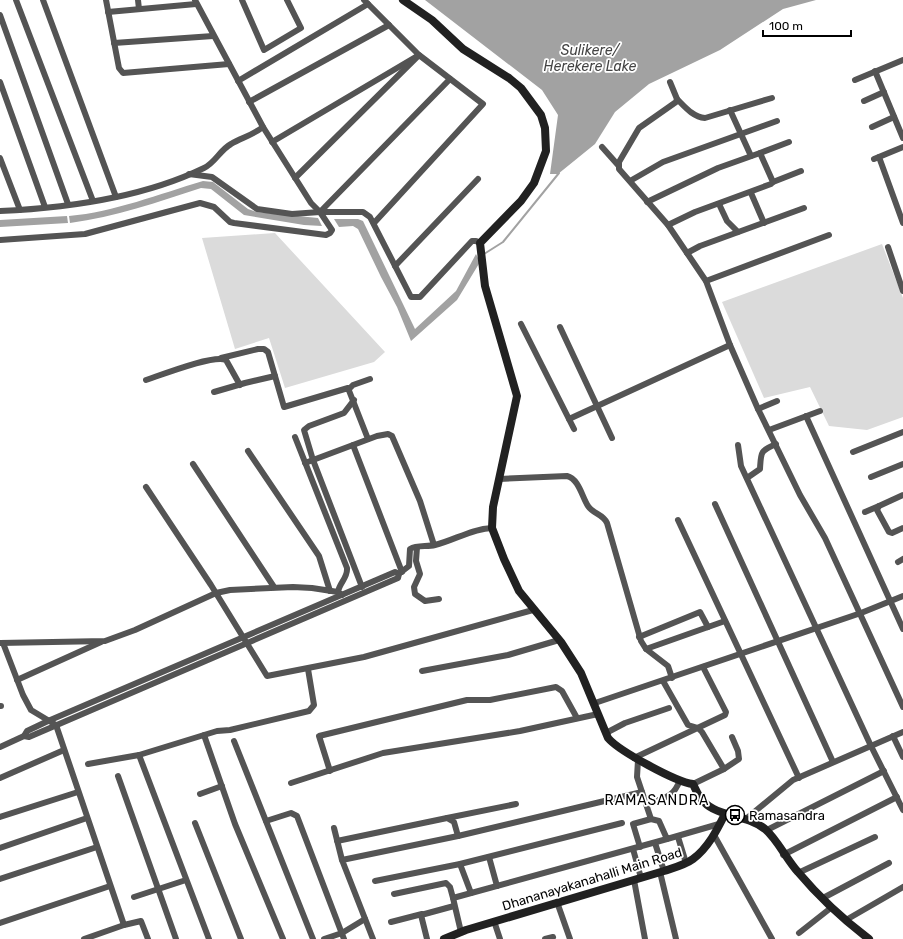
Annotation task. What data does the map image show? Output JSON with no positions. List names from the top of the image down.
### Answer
{
  "streets": {
    "street": ["Dhananayakanahalli Main Road"]
  },
  "districts": ["RAMASANDRA"],
  "water": ["Sulikere/ Herekere Lake"],
  "places": {
    "bus stop": ["Ramasandra"]
  },
  "scale_bar": "100 m"
}
